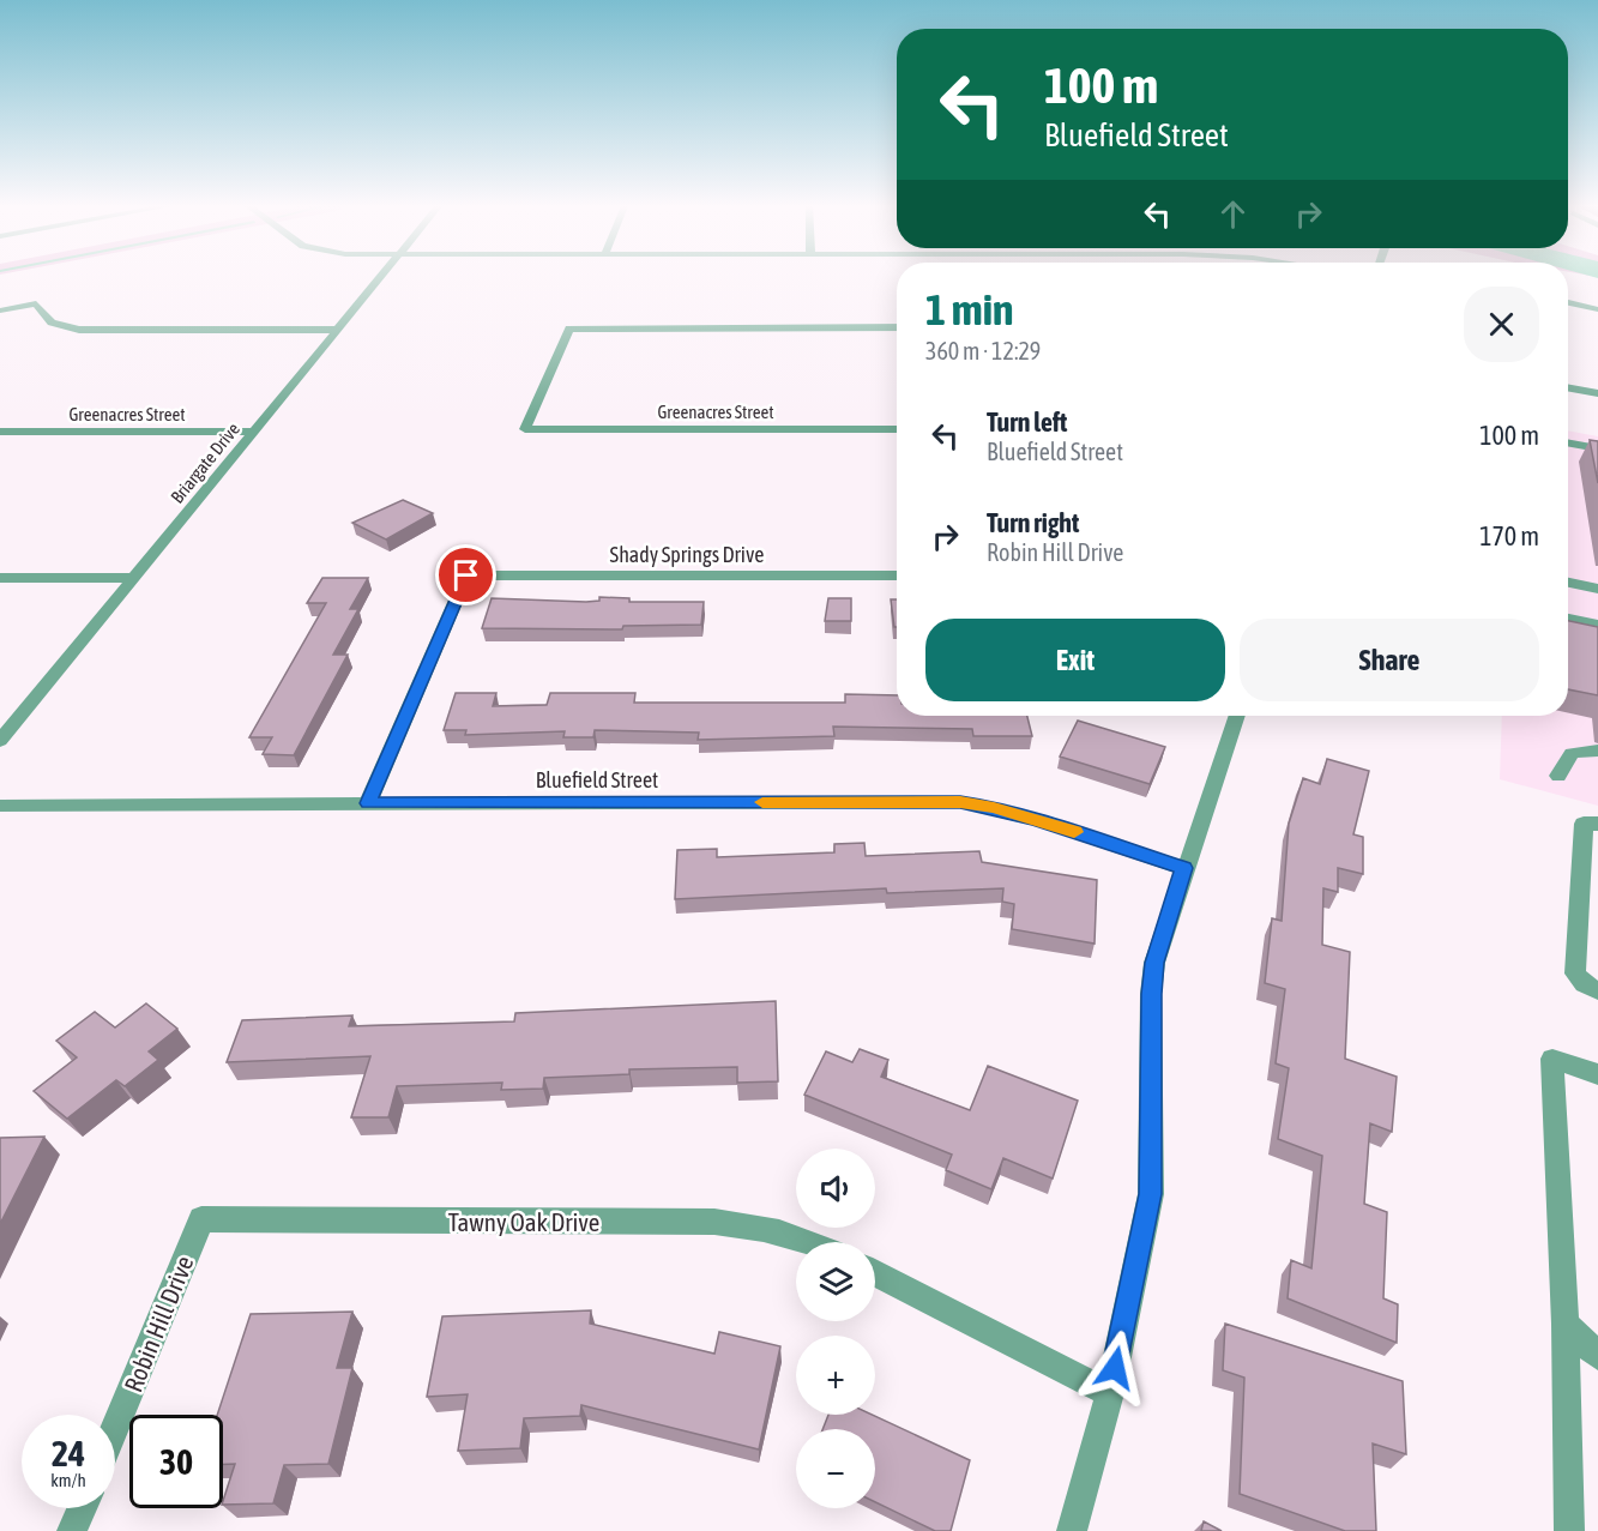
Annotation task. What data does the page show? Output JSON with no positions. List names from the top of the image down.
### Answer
{
  "streets": {
    "street": [
      "Greenacres Street",
      "Briargate Drive",
      "Shady Springs Drive",
      "Bluefield Street",
      "Tawny Oak Drive",
      "Robin Hill Drive"
    ]
  },
  "crossings": [
    ["Greenacres Street", "Briargate Drive"],
    ["Shady Springs Drive", "Bluefield Street"],
    ["Tawny Oak Drive", "Robin Hill Drive"]
  ],
  "page": {
    "turn": ["100 m", "Bluefield Street"],
    "heading": ["1 min", "360 m · 12:29"],
    "list": [
      {
        "name": "Turn left",
        "note": "Bluefield Street",
        "value": "100 m"
      },
      {
        "name": "Turn right",
        "note": "Robin Hill Drive",
        "value": "170 m"
      }
    ],
    "buttons": ["Exit", "Share"],
    "map_buttons": ["+", "−"],
    "speed": "24 km/h",
    "limit": "30"
  }
}
